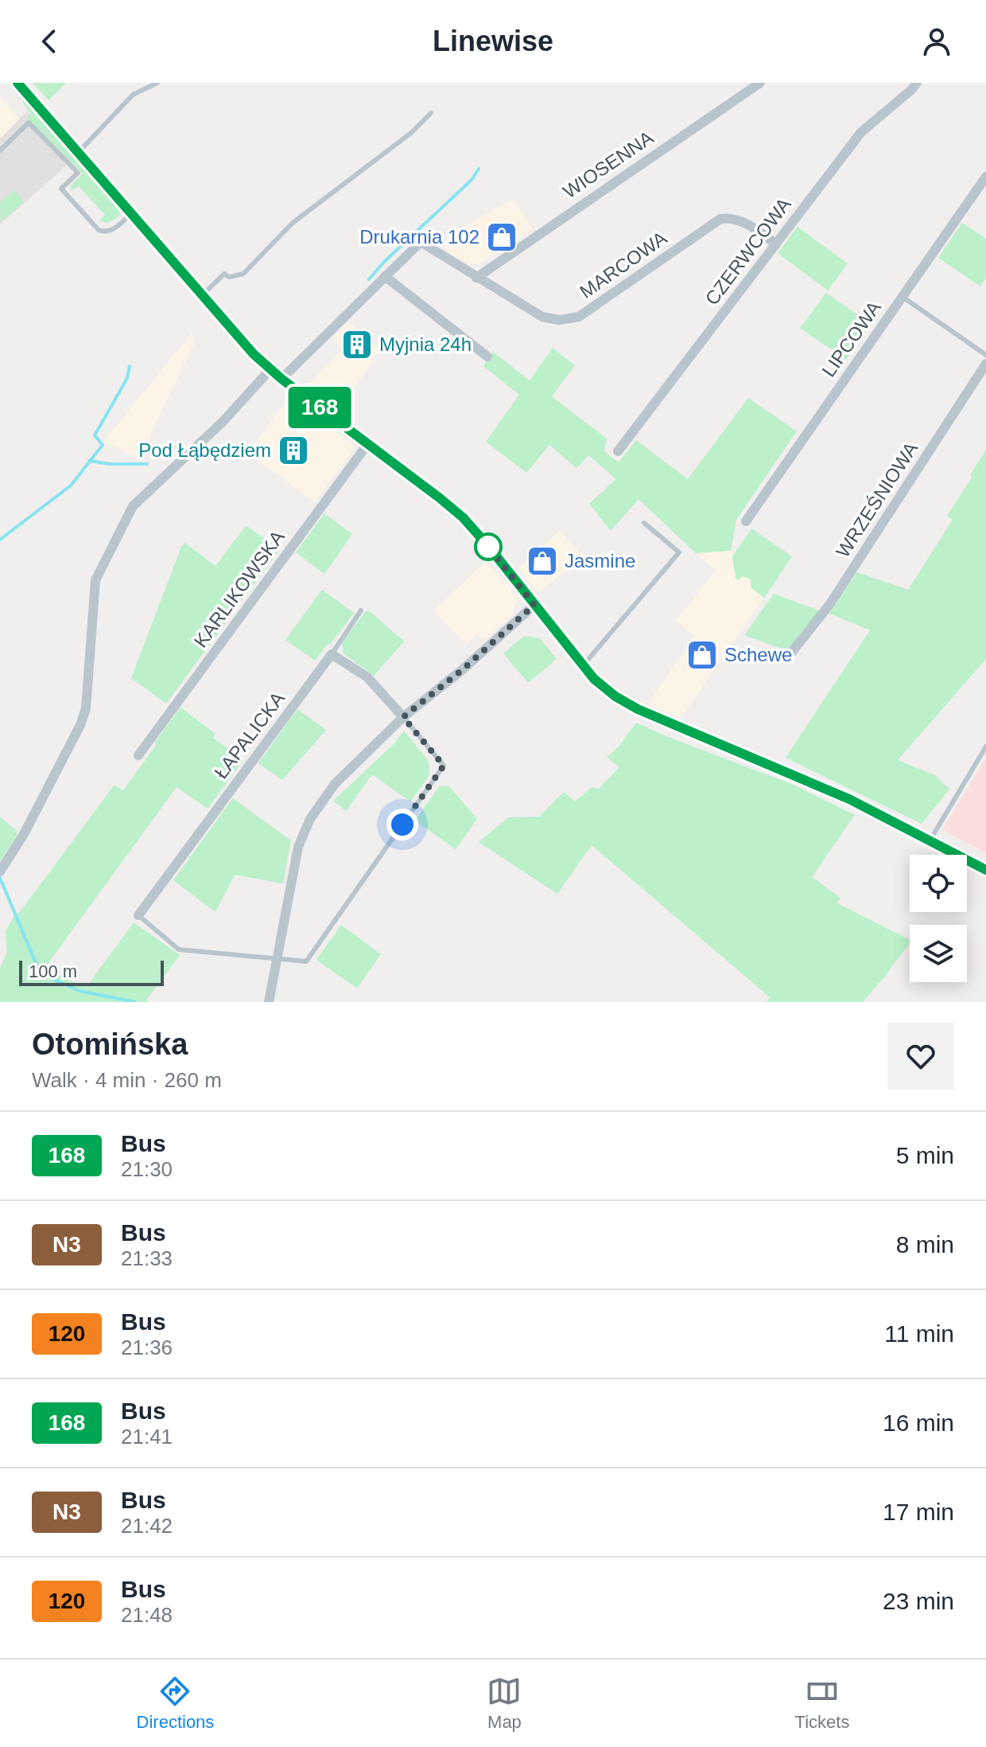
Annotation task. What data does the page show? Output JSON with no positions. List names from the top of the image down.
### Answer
{
  "streets": {
    "street": [
      "WIOSENNA",
      "CZERWCOWA",
      "MARCOWA",
      "LIPCOWA",
      "WRZEŚNIOWA",
      "KARLIKOWSKA",
      "ŁAPALICKA"
    ]
  },
  "crossings": [
    ["WIOSENNA", "MARCOWA"],
    ["CZERWCOWA", "MARCOWA"]
  ],
  "places": {
    "shop": ["Drukarnia 102", "Jasmine", "Schewe"],
    "building": ["Myjnia 24h", "Pod Łąbędziem"]
  },
  "lines": ["bus line 168"],
  "scale_bar": "100 m",
  "page": {
    "header": "Linewise",
    "on_map": "168",
    "scale": "100 m",
    "heading": ["Otomińska", "Walk · 4 min · 260 m"],
    "list": [
      {
        "mark": "168",
        "name": "Bus",
        "note": "21:30",
        "value": "5 min"
      },
      {
        "mark": "N3",
        "name": "Bus",
        "note": "21:33",
        "value": "8 min"
      },
      {
        "mark": "120",
        "name": "Bus",
        "note": "21:36",
        "value": "11 min"
      },
      {
        "mark": "168",
        "name": "Bus",
        "note": "21:41",
        "value": "16 min"
      },
      {
        "mark": "N3",
        "name": "Bus",
        "note": "21:42",
        "value": "17 min"
      },
      {
        "mark": "120",
        "name": "Bus",
        "note": "21:48",
        "value": "23 min"
      }
    ],
    "tabs": ["Directions", "Map", "Tickets"]
  }
}
